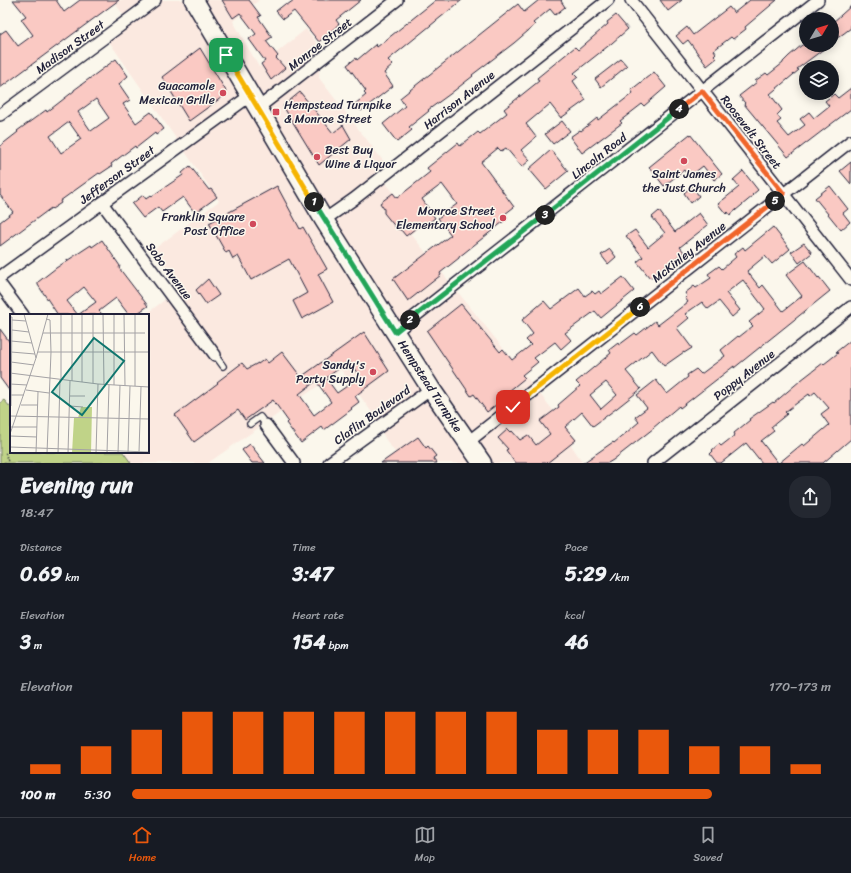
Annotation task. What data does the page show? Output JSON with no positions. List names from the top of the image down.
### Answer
{
  "streets": {
    "main road": ["Hempstead Turnpike"],
    "street": [
      "Monroe Street",
      "Madison Street",
      "Harrison Avenue",
      "Roosevelt Street",
      "Lincoln Road",
      "Jefferson Street",
      "McKinley Avenue",
      "Sobo Avenue",
      "Poppy Avenue",
      "Claflin Boulevard"
    ]
  },
  "crossings": [
    ["Monroe Street", "Jefferson Street"],
    ["Monroe Street", "Hempstead Turnpike"],
    ["Harrison Avenue", "Hempstead Turnpike"],
    ["Roosevelt Street", "Lincoln Road"],
    ["Roosevelt Street", "McKinley Avenue"],
    ["Lincoln Road", "Hempstead Turnpike"],
    ["Jefferson Street", "Sobo Avenue"],
    ["Jefferson Street", "Hempstead Turnpike"],
    ["McKinley Avenue", "Hempstead Turnpike"],
    ["Hempstead Turnpike", "Claflin Boulevard"]
  ],
  "places": {
    "other": [
      "Guacamole Mexican Grille",
      "Best Buy Wine & Liquor",
      "Saint James the Just Church",
      "Monroe Street Elementary School",
      "Franklin Square Post Office",
      "Sandy's Party Supply"
    ],
    "transit": ["Hempstead Turnpike & Monroe Street"]
  },
  "north": "top right",
  "page": {
    "pins": [
      "4",
      "5",
      "1",
      "3",
      "6",
      "2"
    ],
    "heading": ["Evening run", "18:47"],
    "stats": [
      ["Distance", "0.69 km"],
      ["Time", "3:47"],
      ["Pace", "5:29 /km"],
      ["Elevation", "3 m"],
      ["Heart rate", "154 bpm"],
      ["kcal", "46"]
    ],
    "chart": ["Elevation", "170–173 m"],
    "list": [
      {
        "name": "100 m",
        "note": "5:30"
      }
    ],
    "tabs": ["Home", "Map", "Saved"]
  }
}
